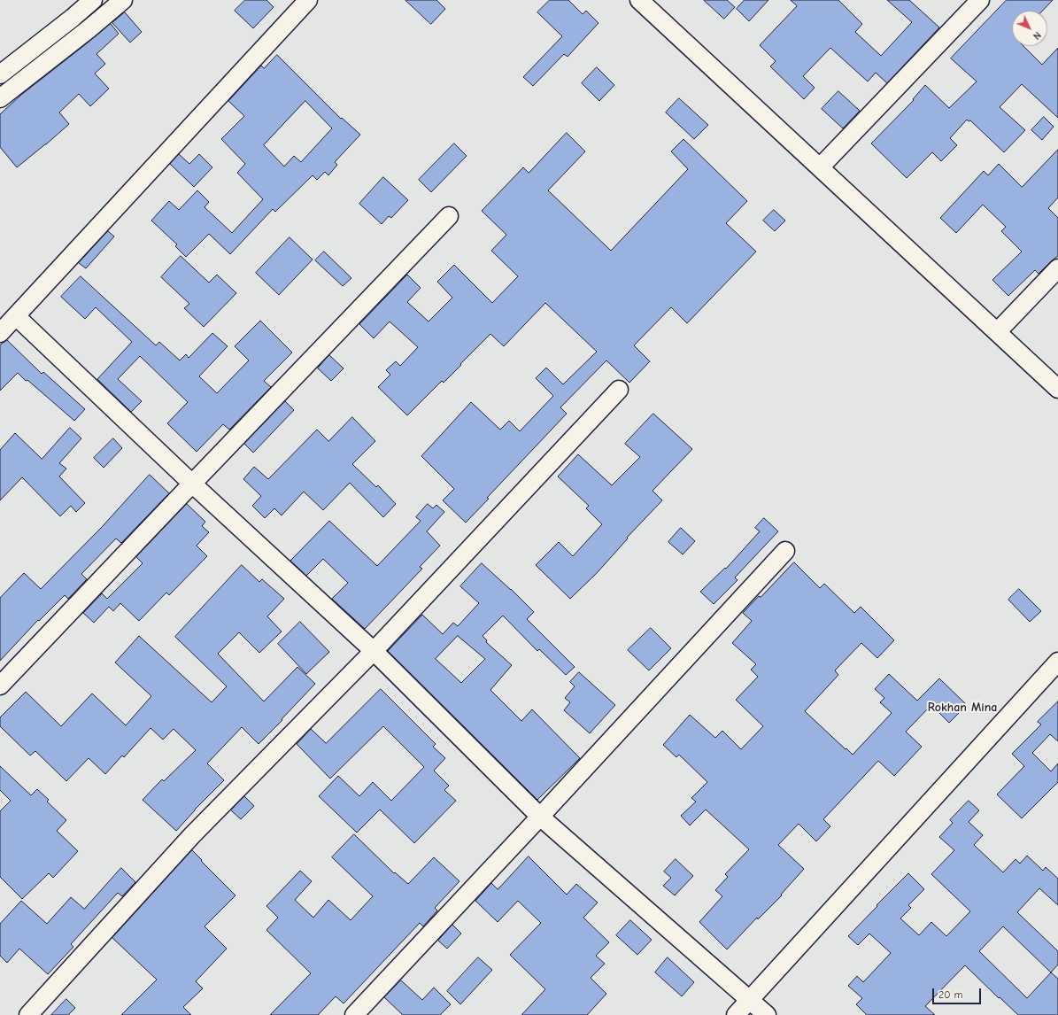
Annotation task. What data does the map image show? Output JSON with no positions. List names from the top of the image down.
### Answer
{
  "districts": ["Rokhan Mina"],
  "scale_bar": "20 m",
  "north": "bottom right"
}
